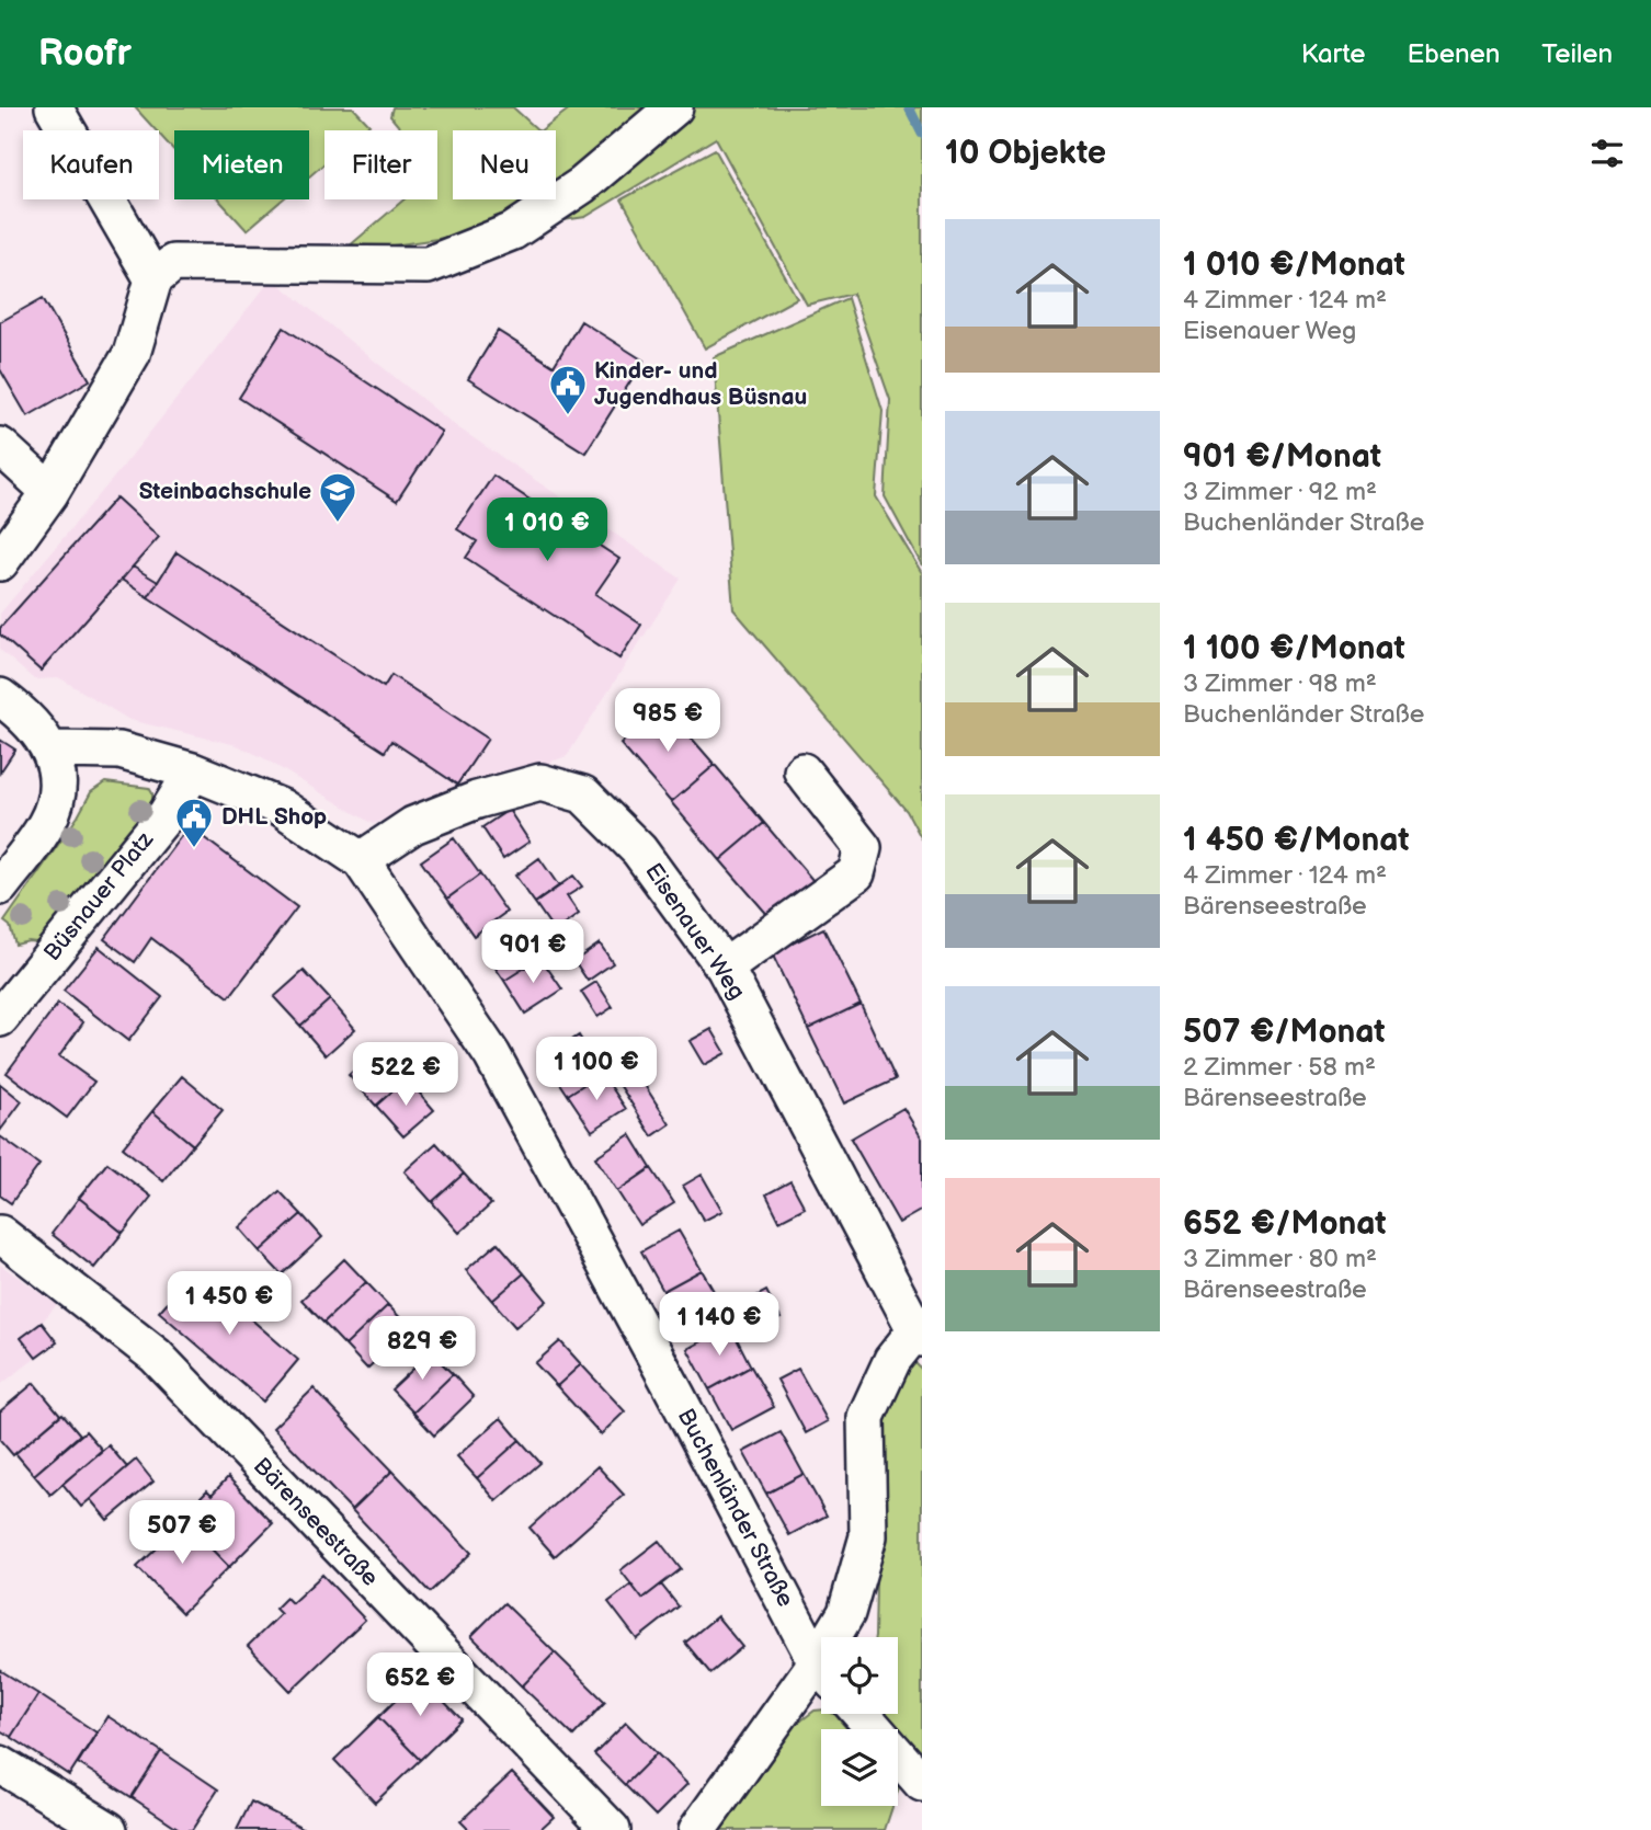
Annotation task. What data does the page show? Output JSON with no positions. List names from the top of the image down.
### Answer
{
  "streets": {
    "street": [
      "Büsnauer Platz",
      "Eisenauer Weg",
      "Buchenländer Straße",
      "Bärenseestraße"
    ]
  },
  "crossings": [
    ["Büsnauer Platz", "Buchenländer Straße"],
    ["Eisenauer Weg", "Buchenländer Straße"]
  ],
  "places": {
    "public building": ["Kinder- und Jugendhaus Büsnau", "DHL Shop"],
    "school or university": ["Steinbachschule"]
  },
  "page": {
    "header": "Roofr",
    "nav": ["Karte", "Ebenen", "Teilen"],
    "heading": "10 Objekte",
    "chip": [
      "Kaufen",
      "Mieten",
      "Filter",
      "Neu"
    ],
    "list": [
      {
        "name": "1 010 €/Monat",
        "note": "4 Zimmer · 124 m² · Eisenauer Weg"
      },
      {
        "name": "901 €/Monat",
        "note": "3 Zimmer · 92 m² · Buchenländer Straße"
      },
      {
        "name": "1 100 €/Monat",
        "note": "3 Zimmer · 98 m² · Buchenländer Straße"
      },
      {
        "name": "1 450 €/Monat",
        "note": "4 Zimmer · 124 m² · Bärenseestraße"
      },
      {
        "name": "507 €/Monat",
        "note": "2 Zimmer · 58 m² · Bärenseestraße"
      },
      {
        "name": "652 €/Monat",
        "note": "3 Zimmer · 80 m² · Bärenseestraße"
      }
    ],
    "price": [
      "1 010 €",
      "985 €",
      "901 €",
      "1 100 €",
      "522 €",
      "1 450 €",
      "1 140 €",
      "829 €",
      "507 €",
      "652 €"
    ]
  }
}
